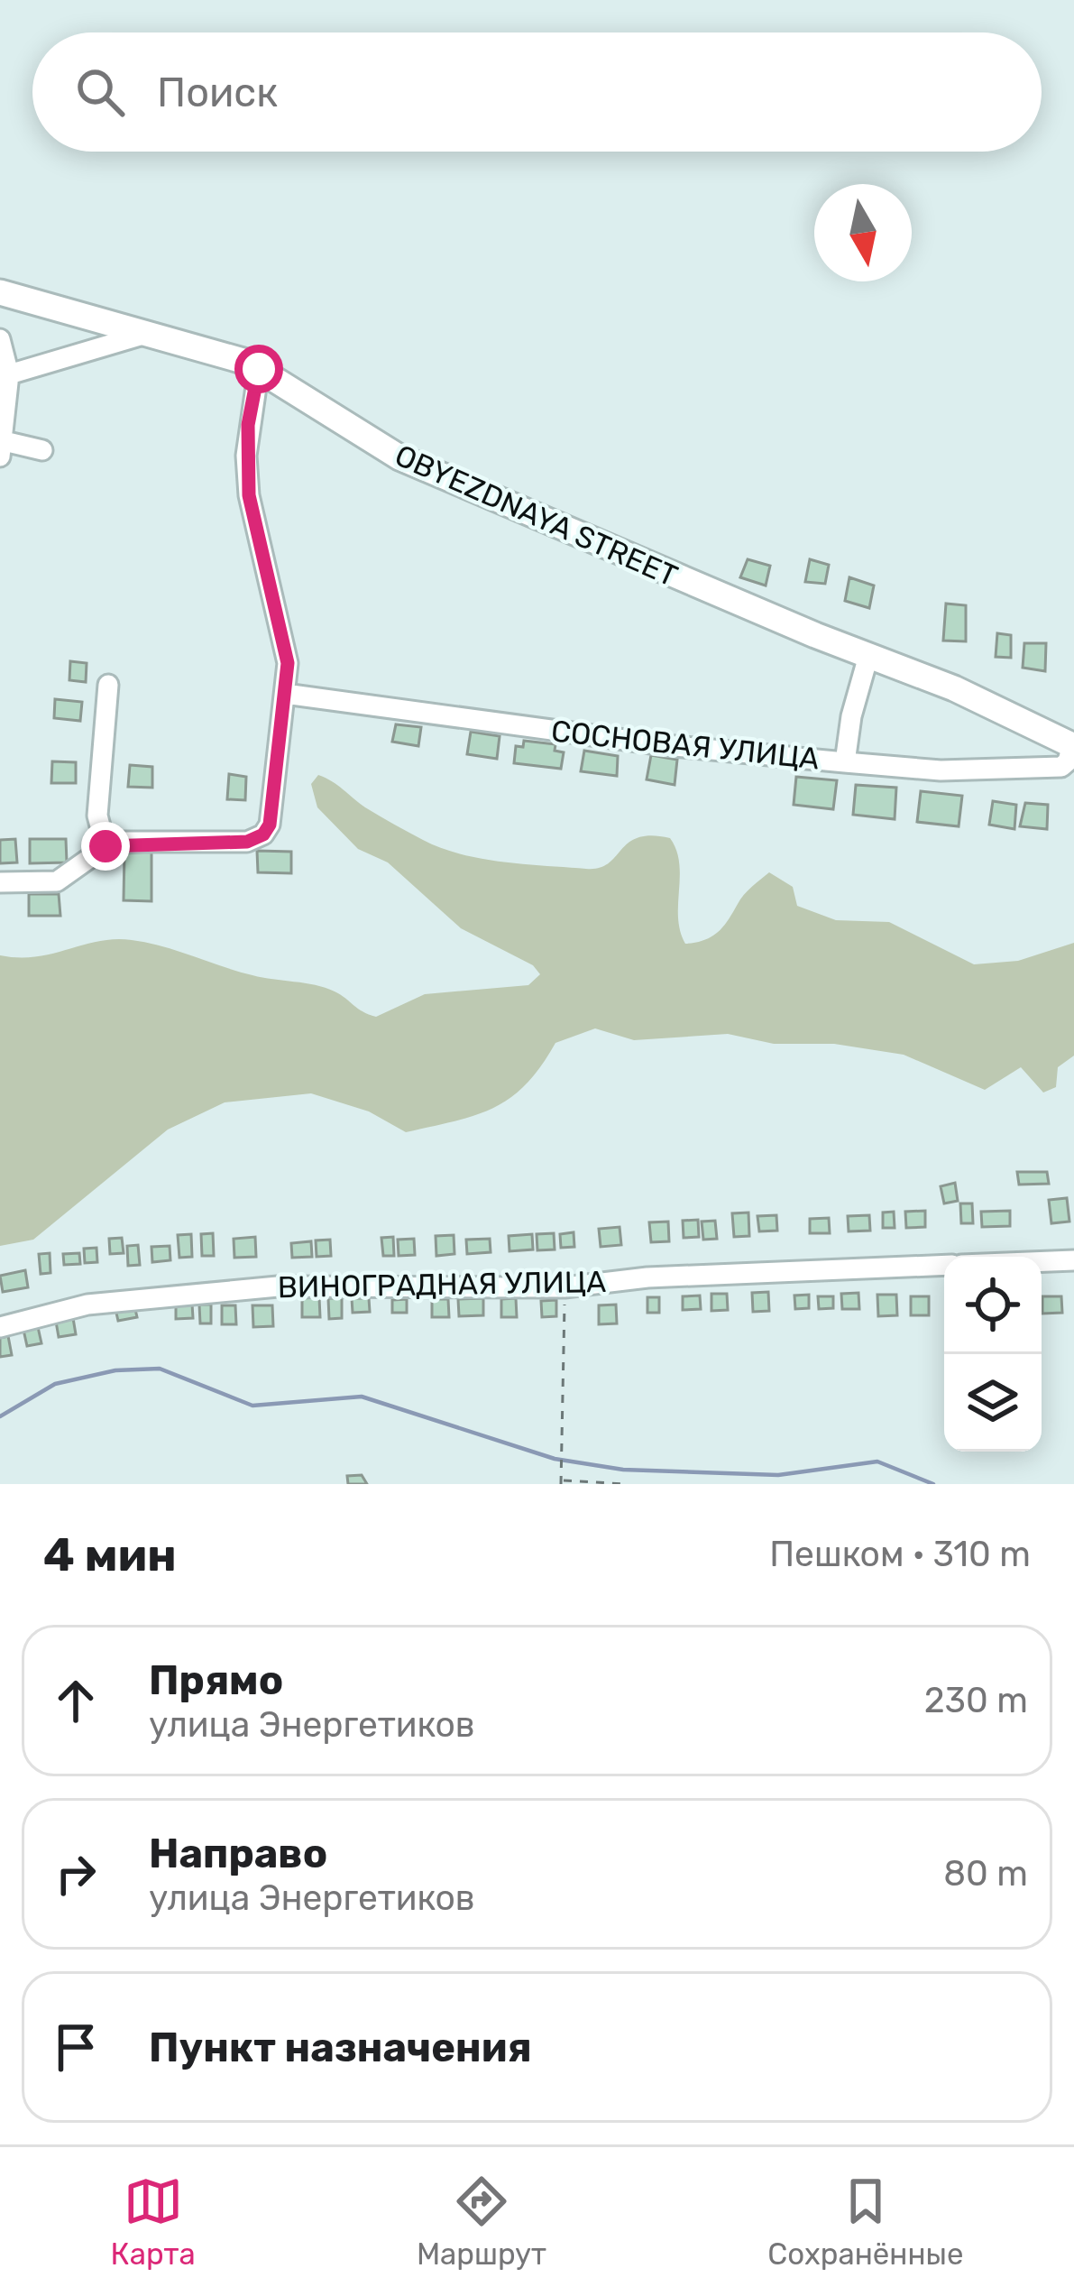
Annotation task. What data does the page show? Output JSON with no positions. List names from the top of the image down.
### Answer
{
  "streets": {
    "main road": ["OBYEZDNAYA STREET"],
    "street": ["СОСНОВАЯ УЛИЦА", "ВИНОГРАДНАЯ УЛИЦА"]
  },
  "crossings": [
    ["OBYEZDNAYA STREET", "СОСНОВАЯ УЛИЦА"]
  ],
  "north": "bottom",
  "page": {
    "search": "Поиск",
    "heading": ["4 мин", "Пешком · 310 m"],
    "list": [
      ["Прямо", "улица Энергетиков", "230 m"],
      ["Направо", "улица Энергетиков", "80 m"],
      "Пункт назначения"
    ],
    "nav": ["Карта", "Маршрут", "Сохранённые"]
  }
}
